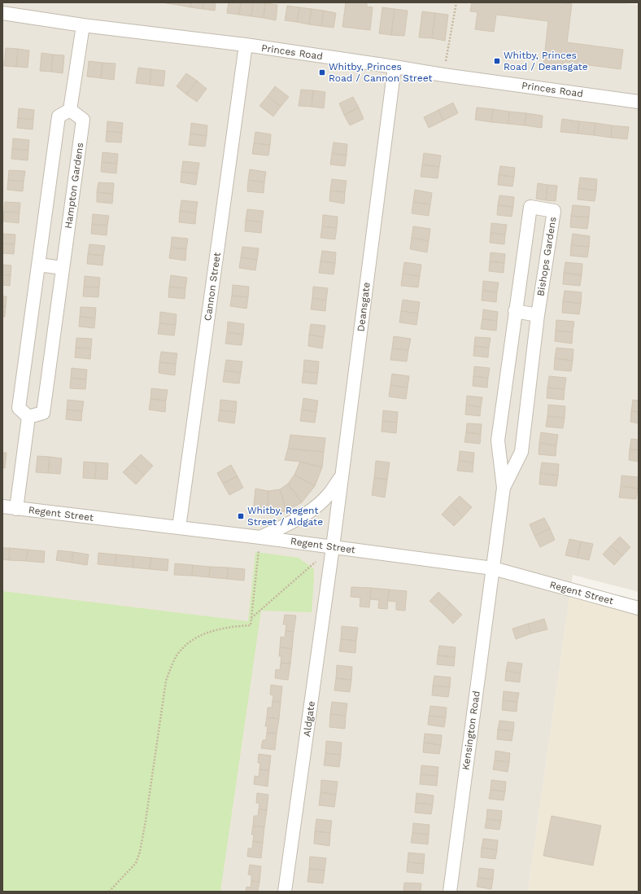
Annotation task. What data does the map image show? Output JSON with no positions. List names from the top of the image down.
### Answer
{
  "streets": {
    "street": [
      "Princes Road",
      "Hampton Gardens",
      "Bishops Gardens",
      "Cannon Street",
      "Deansgate",
      "Regent Street",
      "Aldgate",
      "Kensington Road"
    ]
  },
  "crossings": [
    ["Princes Road", "Cannon Street"],
    ["Princes Road", "Deansgate"],
    ["Bishops Gardens", "Regent Street"],
    ["Bishops Gardens", "Kensington Road"],
    ["Cannon Street", "Regent Street"],
    ["Deansgate", "Regent Street"],
    ["Deansgate", "Aldgate"],
    ["Regent Street", "Aldgate"],
    ["Regent Street", "Kensington Road"]
  ],
  "places": {
    "transit": ["Whitby, Princes Road / Deansgate", "Whitby, Princes Road / Cannon Street", "Whitby, Regent Street / Aldgate"]
  }
}
